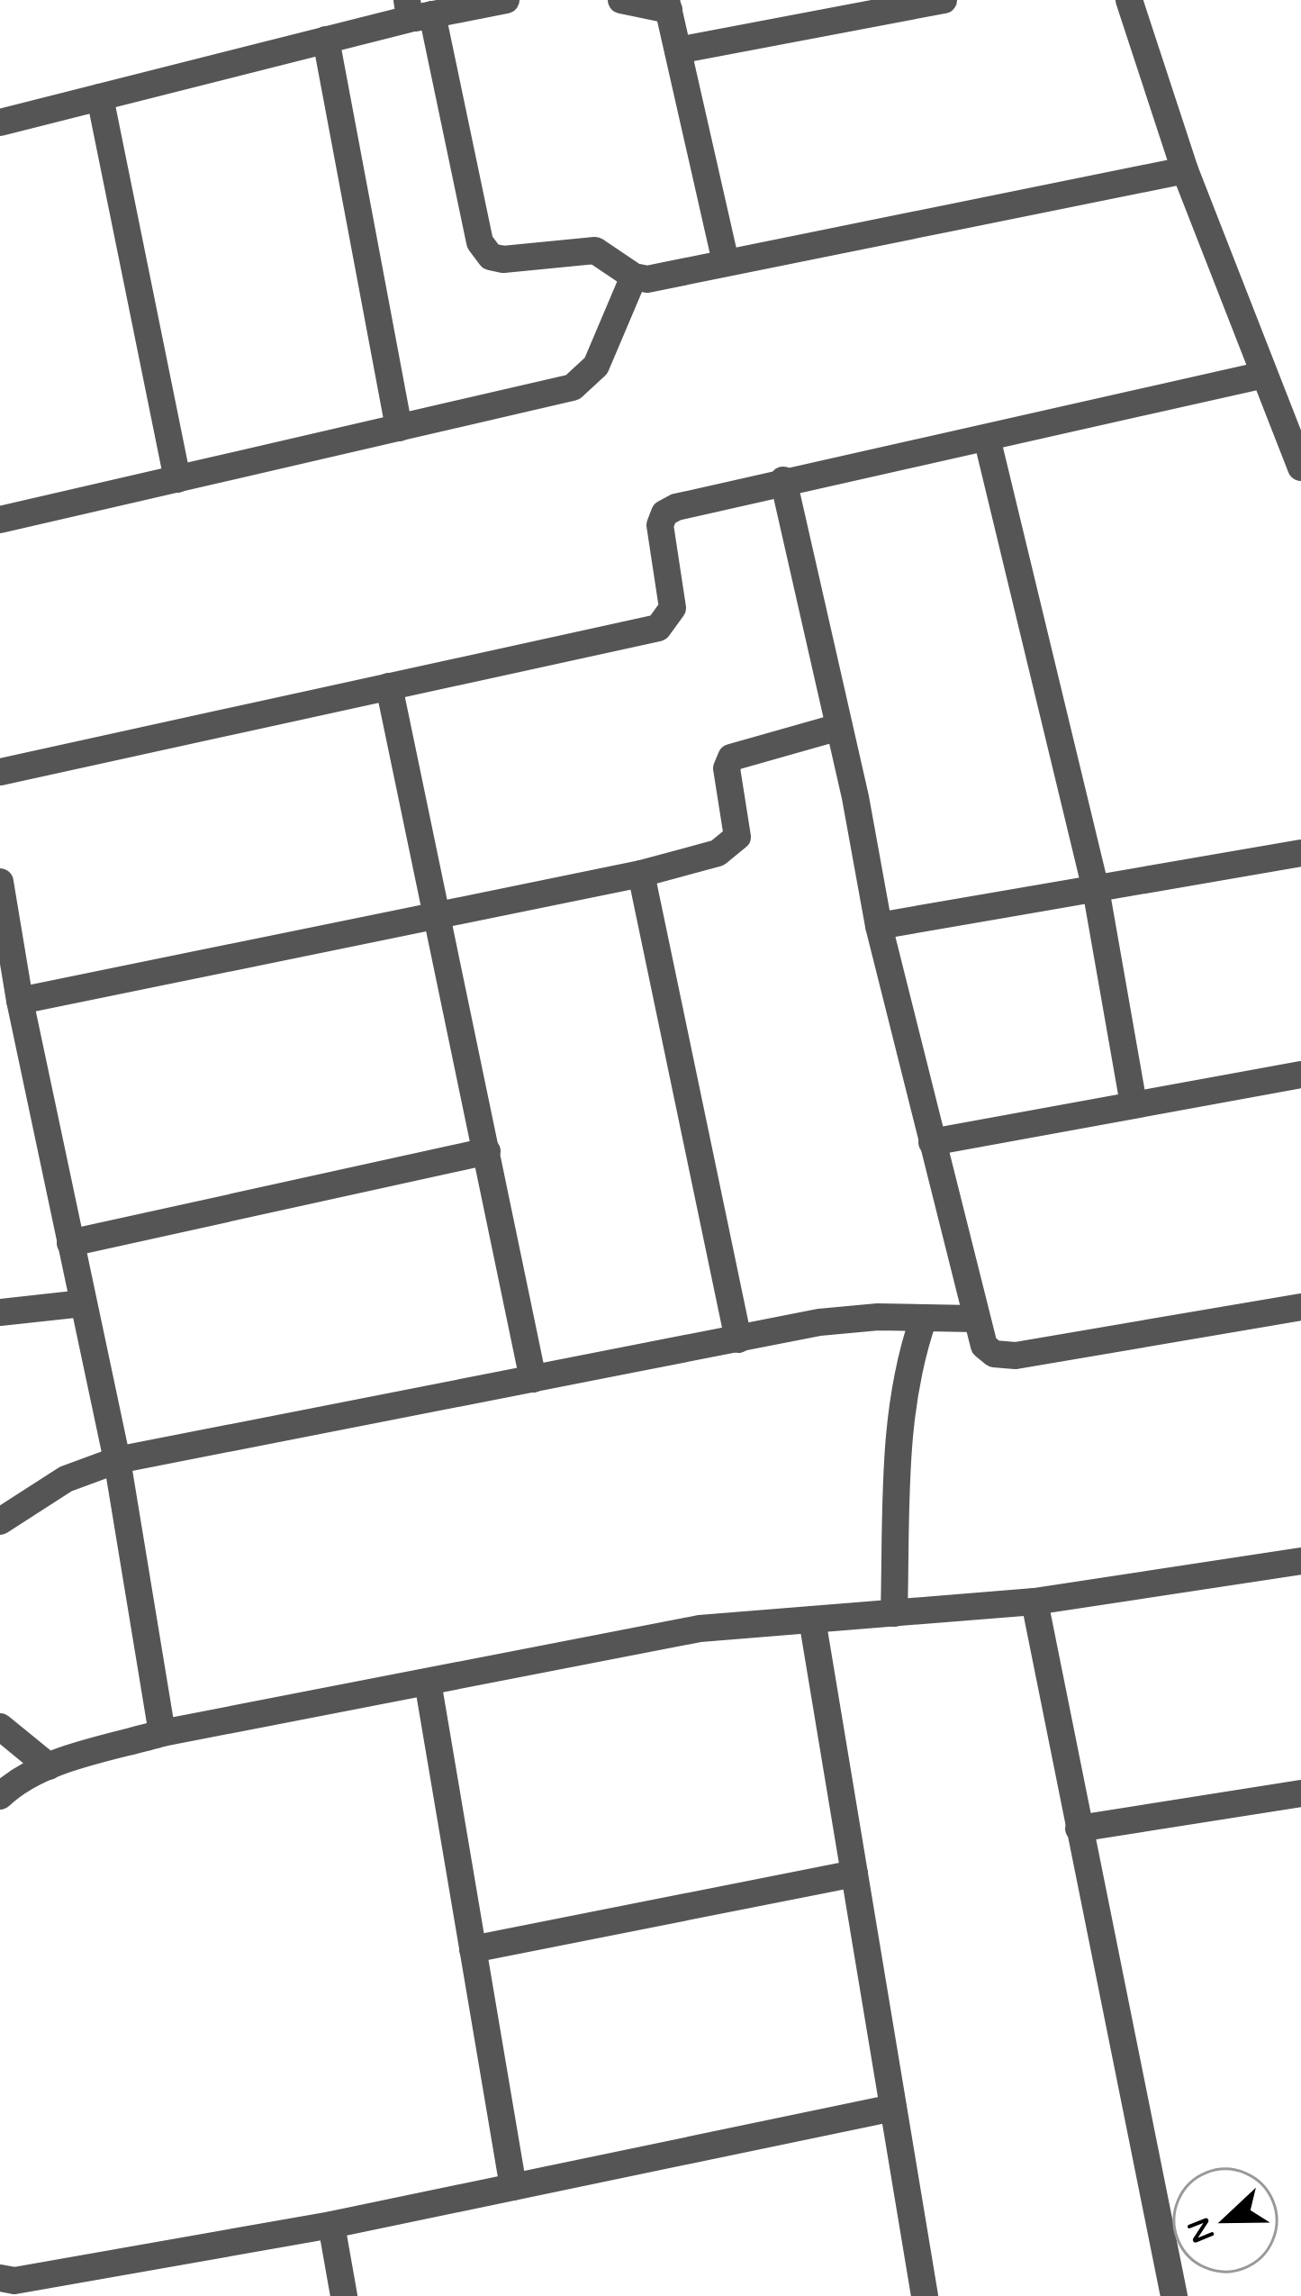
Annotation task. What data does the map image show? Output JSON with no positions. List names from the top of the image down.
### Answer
{
  "north": "left"
}
